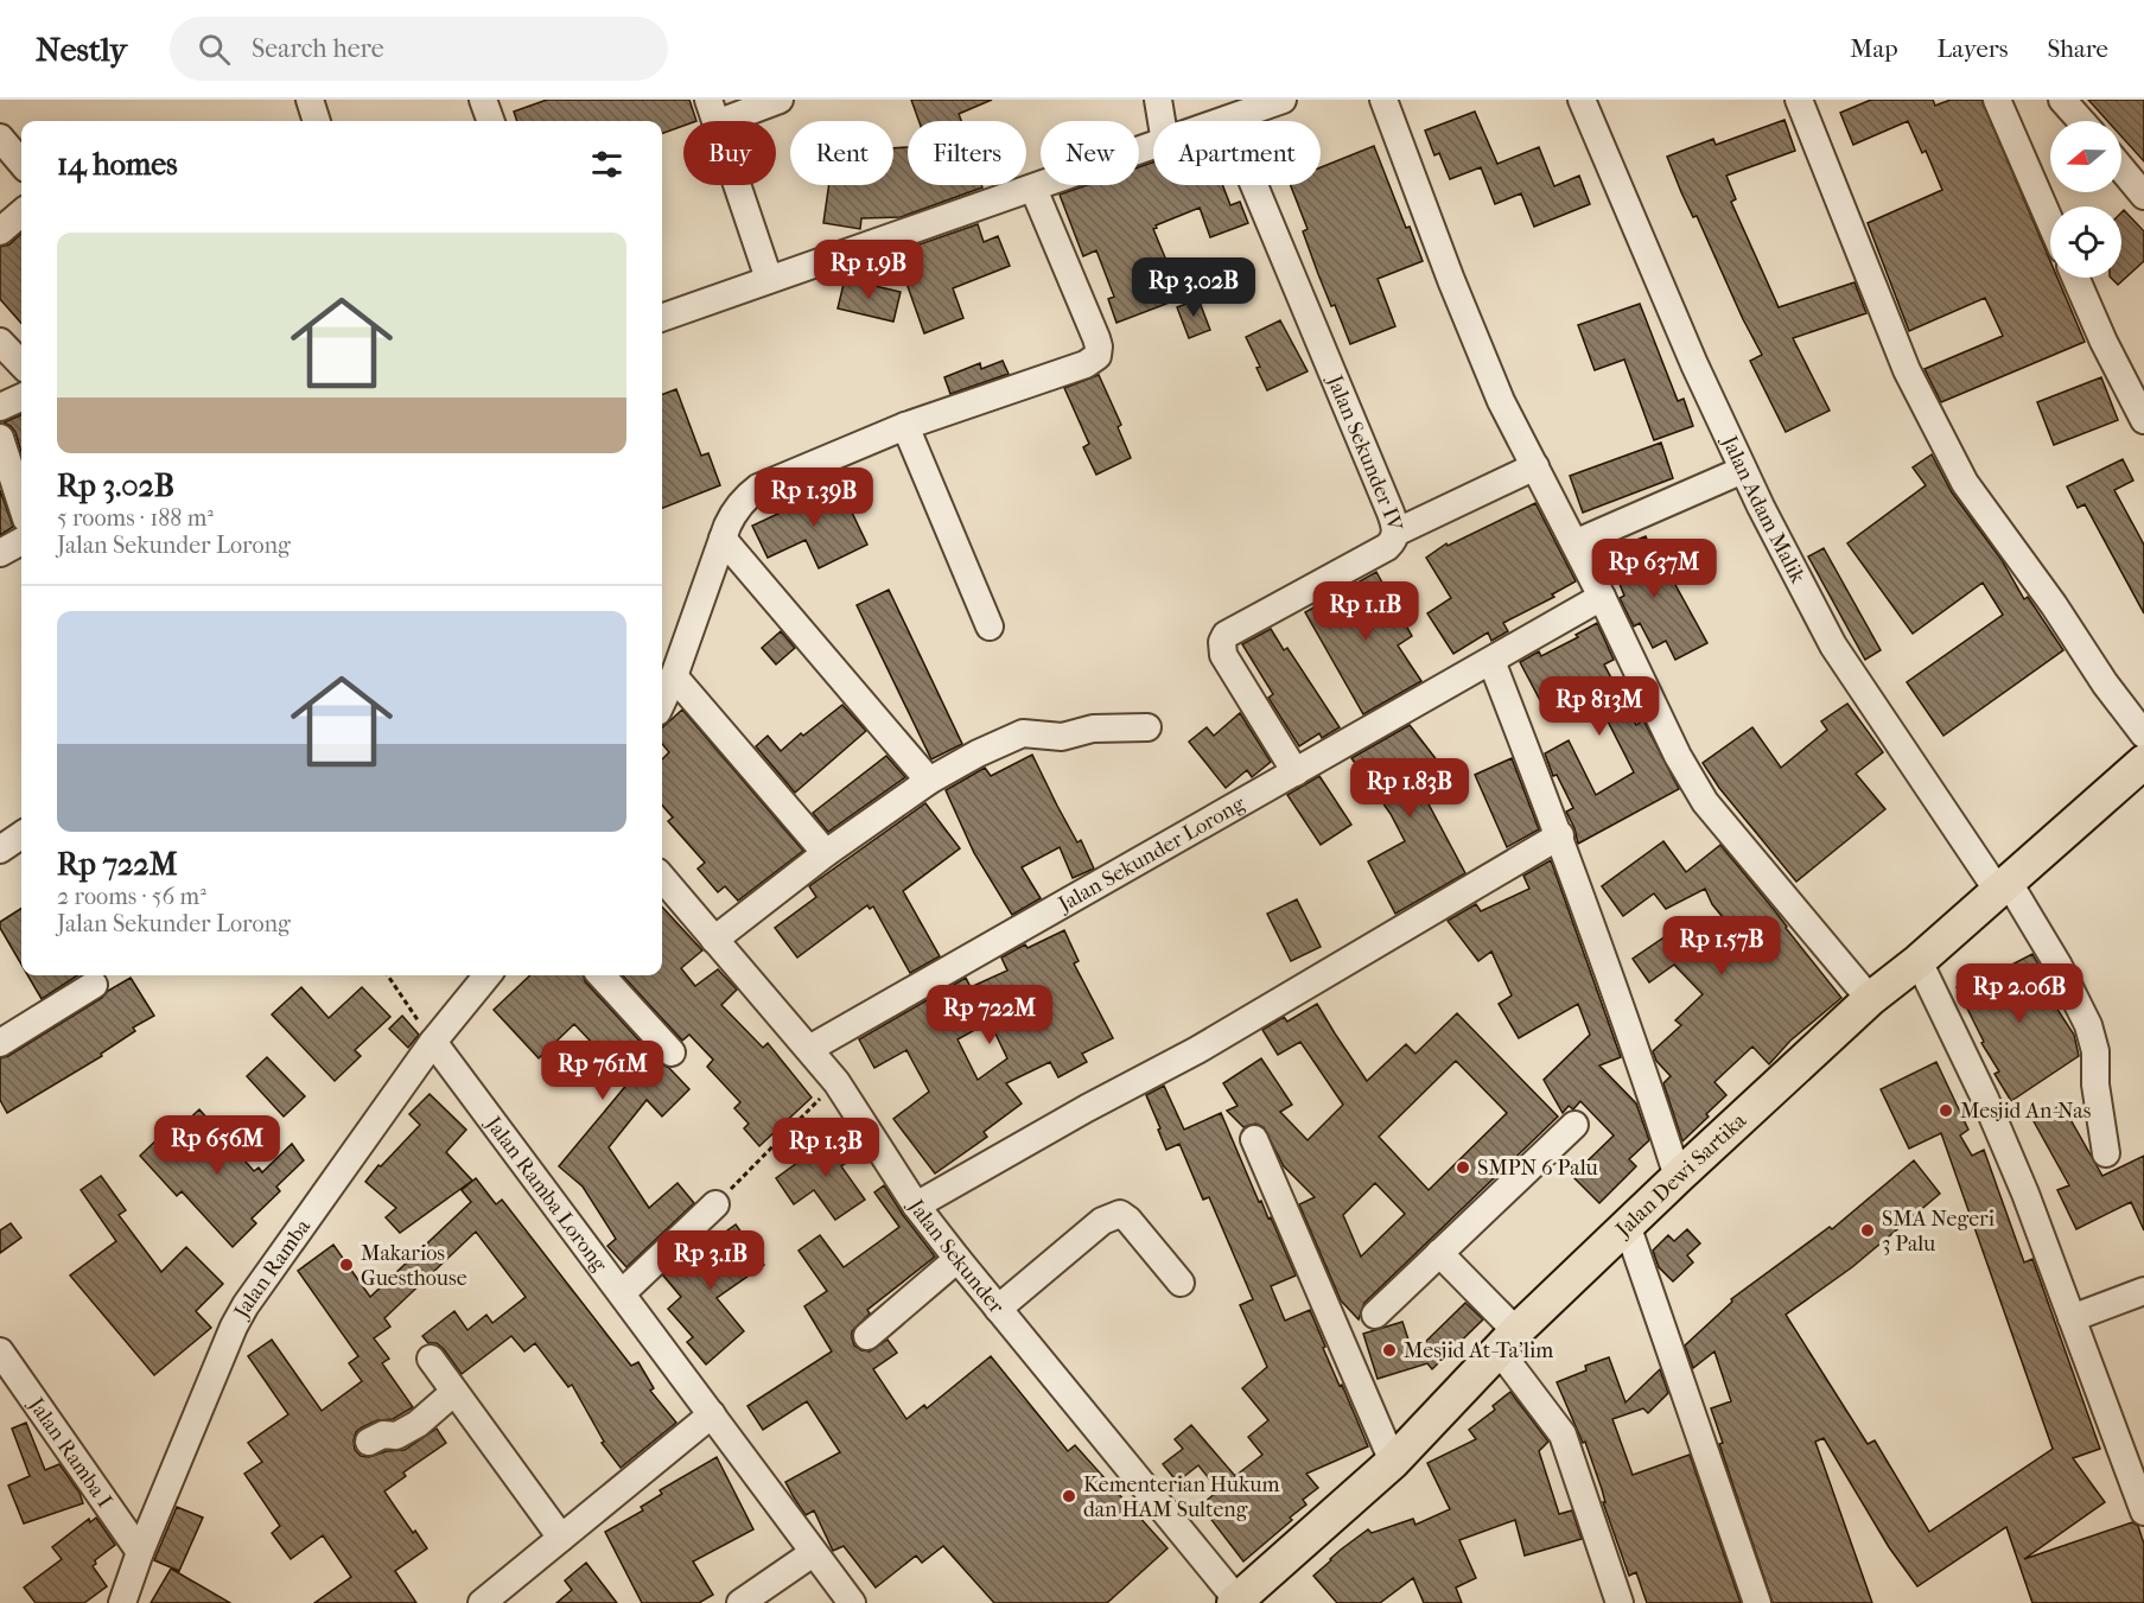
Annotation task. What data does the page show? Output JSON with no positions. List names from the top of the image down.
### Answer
{
  "streets": {
    "main road": ["Jalan Dewi Sartika"],
    "street": [
      "Jalan Sekunder IV",
      "Jalan Adam Malik",
      "Jalan Sekunder Lorong",
      "Jalan Ramba Lorong",
      "Jalan Sekunder",
      "Jalan Ramba",
      "Jalan Ramba I"
    ]
  },
  "crossings": [
    ["Jalan Sekunder IV", "Jalan Sekunder Lorong"],
    ["Jalan Adam Malik", "Jalan Dewi Sartika"],
    ["Jalan Sekunder Lorong", "Jalan Sekunder"],
    ["Jalan Dewi Sartika", "Jalan Sekunder"],
    ["Jalan Ramba Lorong", "Jalan Ramba"],
    ["Jalan Ramba", "Jalan Ramba I"]
  ],
  "places": [
    "Mesjid An-Nas",
    "SMPN 6 Palu",
    "SMA Negeri 3 Palu",
    "Makarios Guesthouse",
    "Mesjid At-Ta'lim",
    "Kementerian Hukum dan HAM Sulteng"
  ],
  "north": "left",
  "page": {
    "header": "Nestly",
    "search": "Search here",
    "nav": ["Map", "Layers", "Share"],
    "chip": [
      "Buy",
      "Rent",
      "Filters",
      "New",
      "Apartment"
    ],
    "heading": "14 homes",
    "list": [
      {
        "name": "Rp 3.02B",
        "note": "5 rooms · 188 m² · Jalan Sekunder Lorong"
      },
      {
        "name": "Rp 722M",
        "note": "2 rooms · 56 m² · Jalan Sekunder Lorong"
      }
    ],
    "price": [
      "Rp 1.9B",
      "Rp 3.02B",
      "Rp 1.39B",
      "Rp 637M",
      "Rp 1.1B",
      "Rp 813M",
      "Rp 1.83B",
      "Rp 1.57B",
      "Rp 2.06B",
      "Rp 722M",
      "Rp 761M",
      "Rp 656M",
      "Rp 1.3B",
      "Rp 3.1B"
    ]
  }
}
